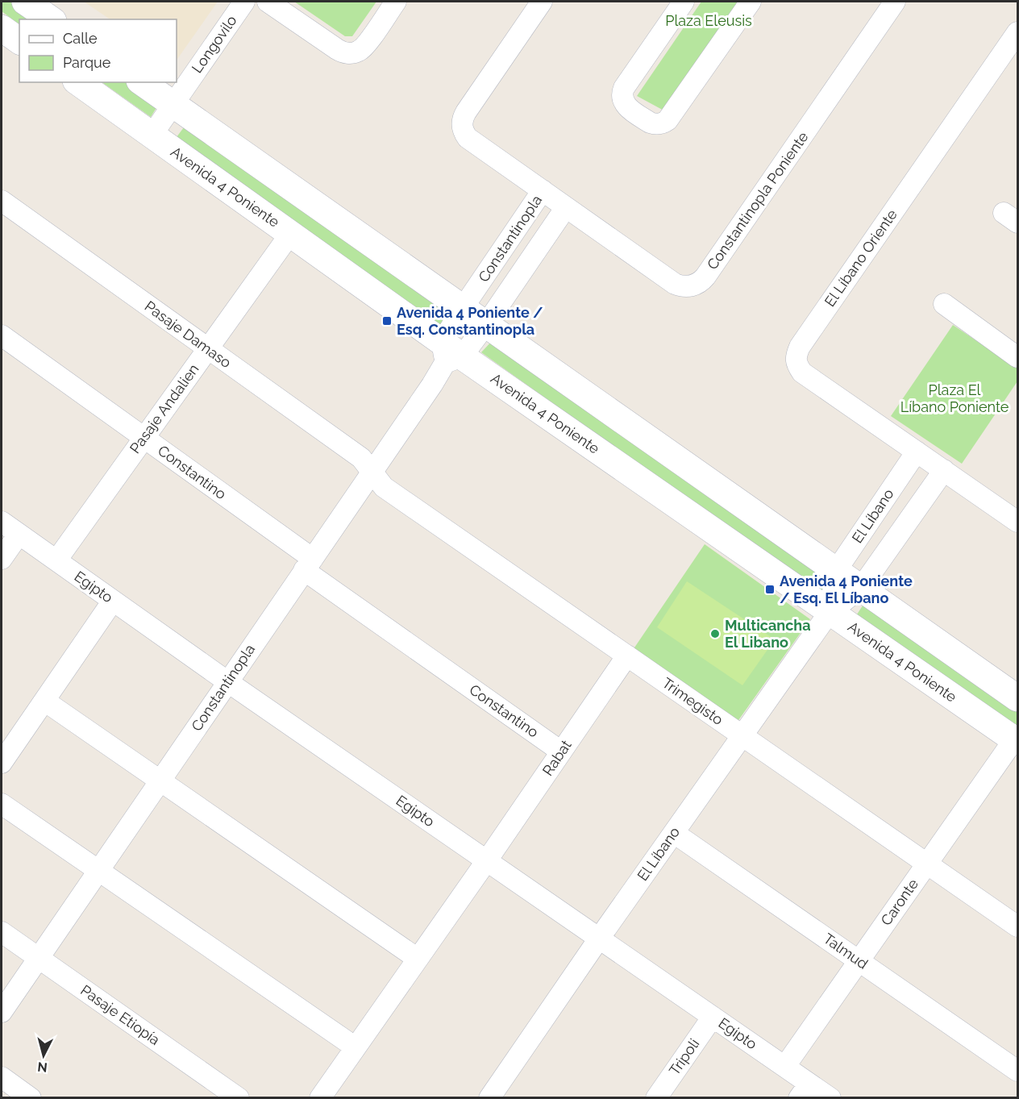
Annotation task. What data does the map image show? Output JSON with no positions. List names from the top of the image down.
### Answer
{
  "streets": {
    "street": [
      "Longovilo",
      "Avenida 4 Poniente",
      "Constantinopla Poniente",
      "Constantinopla",
      "El Líbano Oriente",
      "Pasaje Damaso",
      "Pasaje Andalien",
      "Constantino",
      "El Líbano",
      "Egipto",
      "Trimegisto",
      "Rabat",
      "Caronte",
      "Talmud",
      "Pasaje Etiopía",
      "Tripoli"
    ]
  },
  "crossings": [
    ["Longovilo", "Avenida 4 Poniente"],
    ["Avenida 4 Poniente", "Constantinopla"],
    ["Avenida 4 Poniente", "Pasaje Andalien"],
    ["Avenida 4 Poniente", "El Líbano"],
    ["Avenida 4 Poniente", "Caronte"],
    ["Constantinopla Poniente", "Constantinopla"],
    ["Constantinopla", "Pasaje Damaso"],
    ["Constantinopla", "Constantino"],
    ["Constantinopla", "Egipto"],
    ["Constantinopla", "Trimegisto"],
    ["Constantinopla", "Pasaje Etiopía"],
    ["El Líbano Oriente", "El Líbano"],
    ["Pasaje Damaso", "Pasaje Andalien"],
    ["Pasaje Damaso", "Trimegisto"],
    ["Pasaje Andalien", "Constantino"],
    ["Pasaje Andalien", "Egipto"],
    ["Constantino", "Rabat"],
    ["El Líbano", "Egipto"],
    ["El Líbano", "Trimegisto"],
    ["El Líbano", "Talmud"],
    ["Egipto", "Rabat"],
    ["Egipto", "Caronte"],
    ["Egipto", "Tripoli"],
    ["Trimegisto", "Rabat"],
    ["Trimegisto", "Caronte"],
    ["Caronte", "Talmud"]
  ],
  "parks": ["Plaza Eleusis", "Plaza El Líbano Poniente"],
  "places": {
    "transit": ["Avenida 4 Poniente / Esq. Constantinopla", "Avenida 4 Poniente / Esq. El Líbano"],
    "other": ["Multicancha El Libano"]
  },
  "legend": ["Calle", "Parque"],
  "north": "bottom"
}
